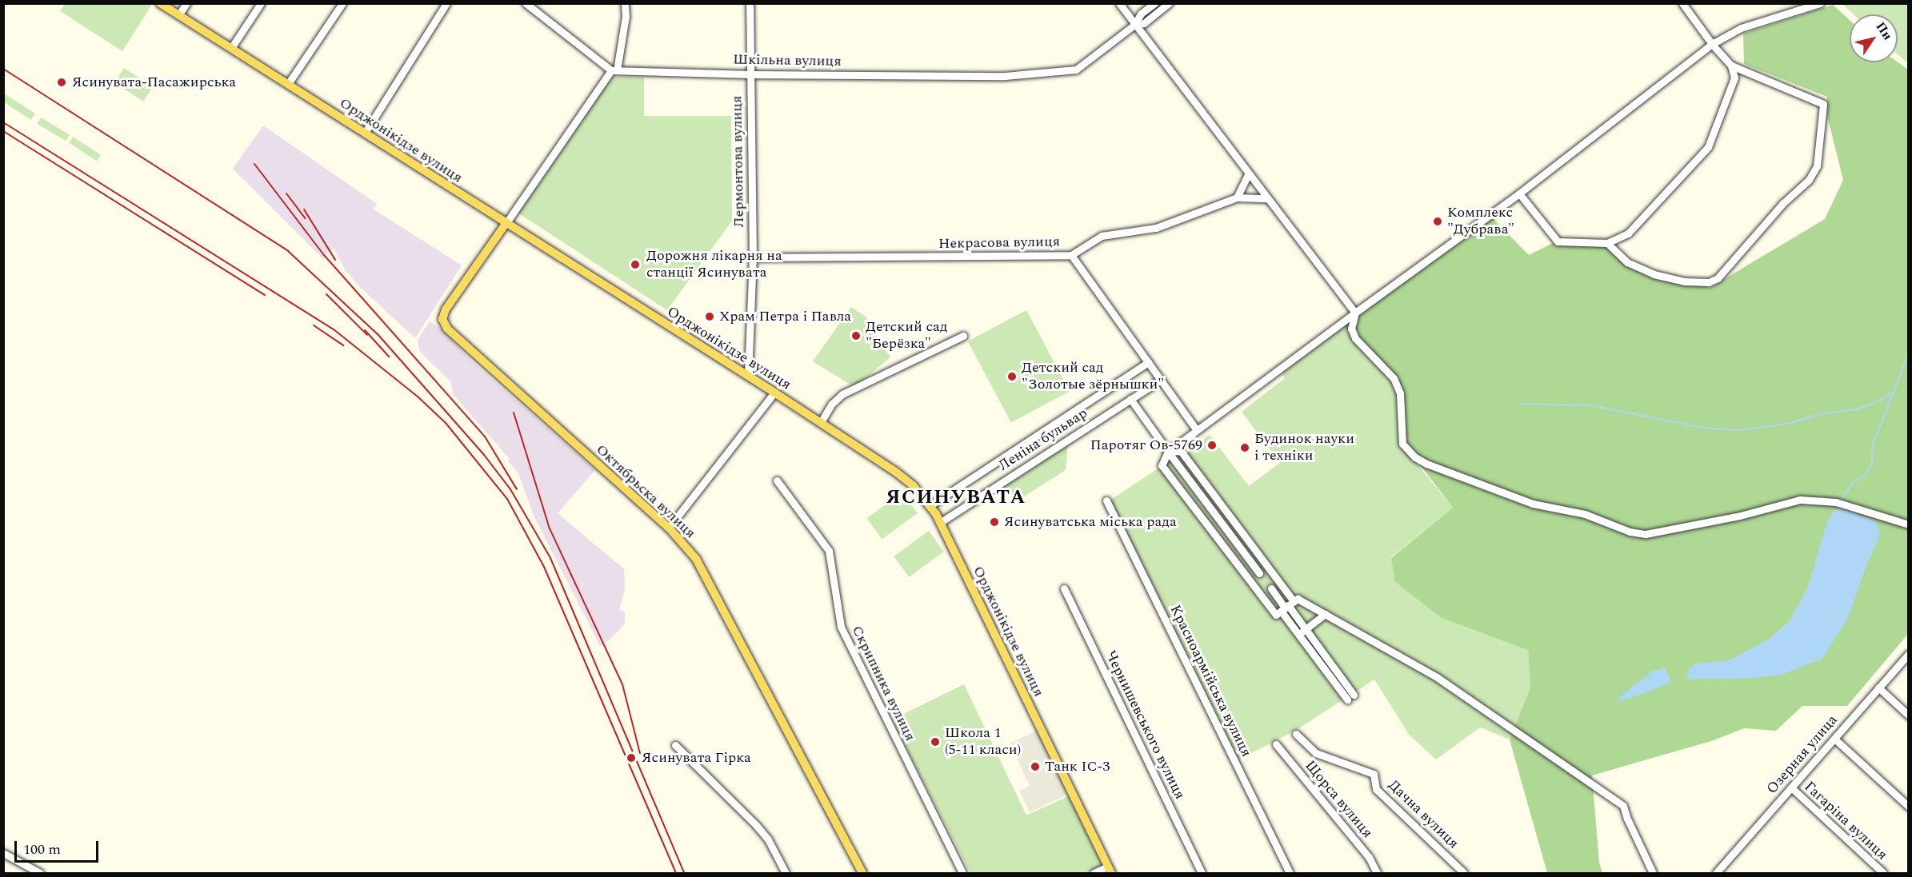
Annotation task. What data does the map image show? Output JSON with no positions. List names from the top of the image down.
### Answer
{
  "streets": {
    "main road": ["Орджонікідзе вулиця", "Октябрьска вулиця"],
    "street": [
      "Шкільна вулиця",
      "Лермонтова вулиця",
      "Некрасова вулиця",
      "Леніна бульвар",
      "Красноармійська вулиця",
      "Скрипника вулиця",
      "Чернишевського вулиця",
      "Озерная улица",
      "Щорса вулиця",
      "Дачна вулиця",
      "Гагаріна вулиця"
    ]
  },
  "crossings": [
    ["Шкільна вулиця", "Лермонтова вулиця"],
    ["Орджонікідзе вулиця", "Лермонтова вулиця"],
    ["Орджонікідзе вулиця", "Леніна бульвар"],
    ["Орджонікідзе вулиця", "Октябрьска вулиця"],
    ["Лермонтова вулиця", "Некрасова вулиця"],
    ["Озерная улица", "Гагаріна вулиця"]
  ],
  "districts": ["ЯСИНУВАТА"],
  "places": [
    "Ясинувата-Пасажирська",
    "Комплекс \"Дубрава\"",
    "Дорожня лікарня на станції Ясинувата",
    "Храм Петра і Павла",
    "Детский сад \"Берёзка\"",
    "Детский сад \"Золотые зёрнышки\"",
    "Паротяг Ов-5769",
    "Будинок науки і техніки",
    "Ясинуватська міська рада",
    "Школа 1 (5-11 класи)",
    "Ясинувата Гірка",
    "Танк ІС-3"
  ],
  "scale_bar": "100 m",
  "north": "top right"
}
